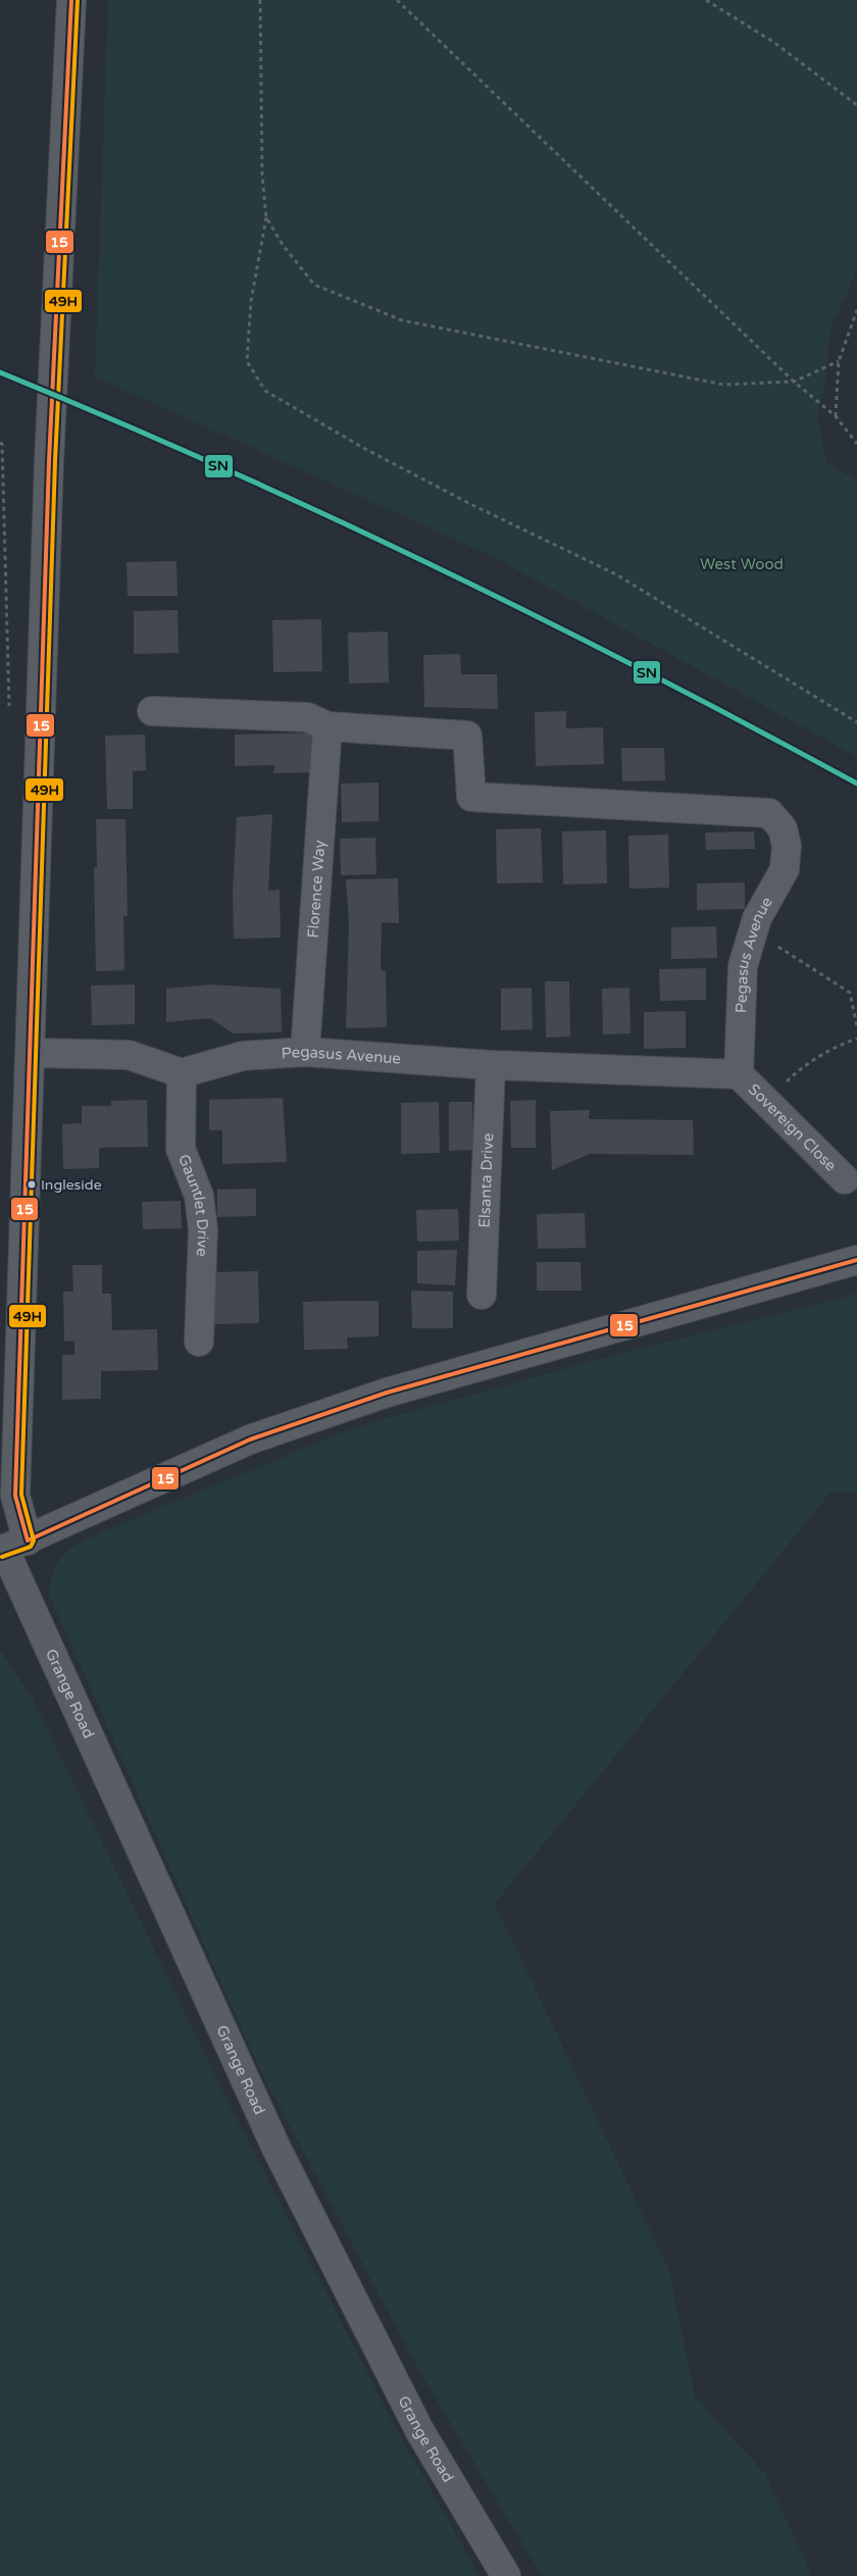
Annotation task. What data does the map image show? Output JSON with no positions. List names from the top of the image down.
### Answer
{
  "streets": {
    "street": [
      "Florence Way",
      "Pegasus Avenue",
      "Sovereign Close",
      "Elsanta Drive",
      "Gauntlet Drive",
      "Grange Road"
    ]
  },
  "crossings": [
    ["Florence Way", "Pegasus Avenue"],
    ["Pegasus Avenue", "Sovereign Close"],
    ["Pegasus Avenue", "Elsanta Drive"],
    ["Pegasus Avenue", "Gauntlet Drive"]
  ],
  "parks": ["West Wood"],
  "places": ["Ingleside"],
  "lines": ["transit line 15", "transit line 49H", "transit line SN"]
}
